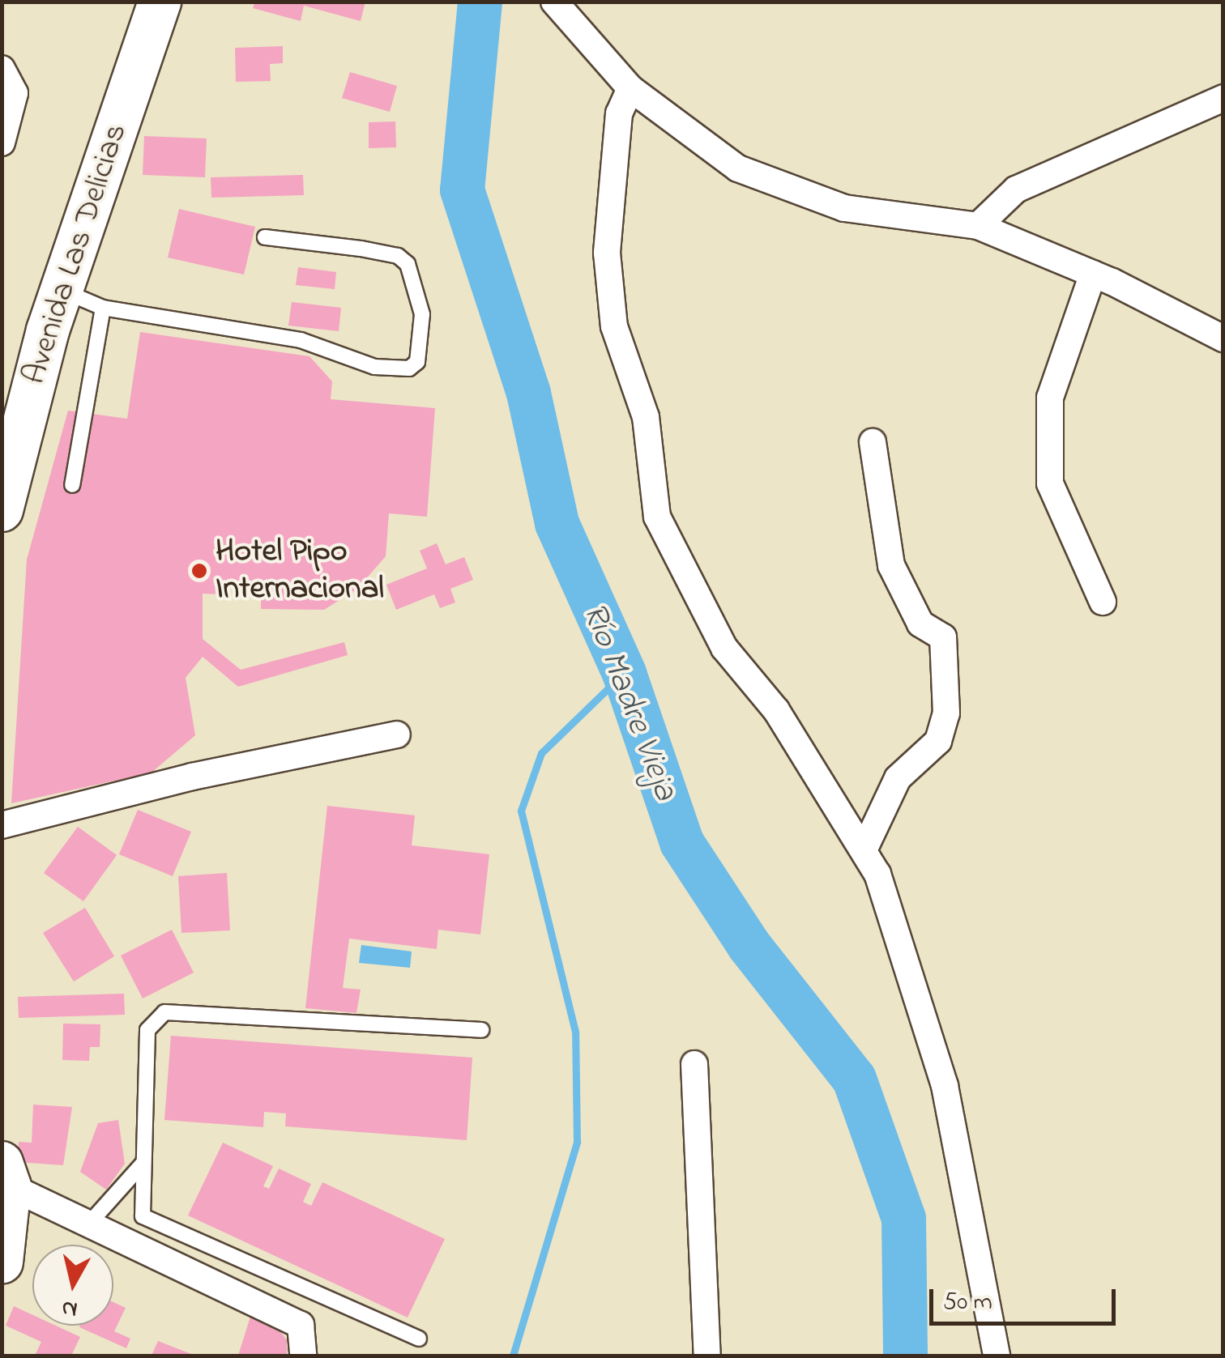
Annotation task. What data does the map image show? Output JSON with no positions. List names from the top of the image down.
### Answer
{
  "streets": {
    "main road": ["Avenida Las Delicias"]
  },
  "water": ["Río Madre Vieja"],
  "places": ["Hotel Pipo Internacional"],
  "scale_bar": "50 m",
  "north": "bottom"
}
